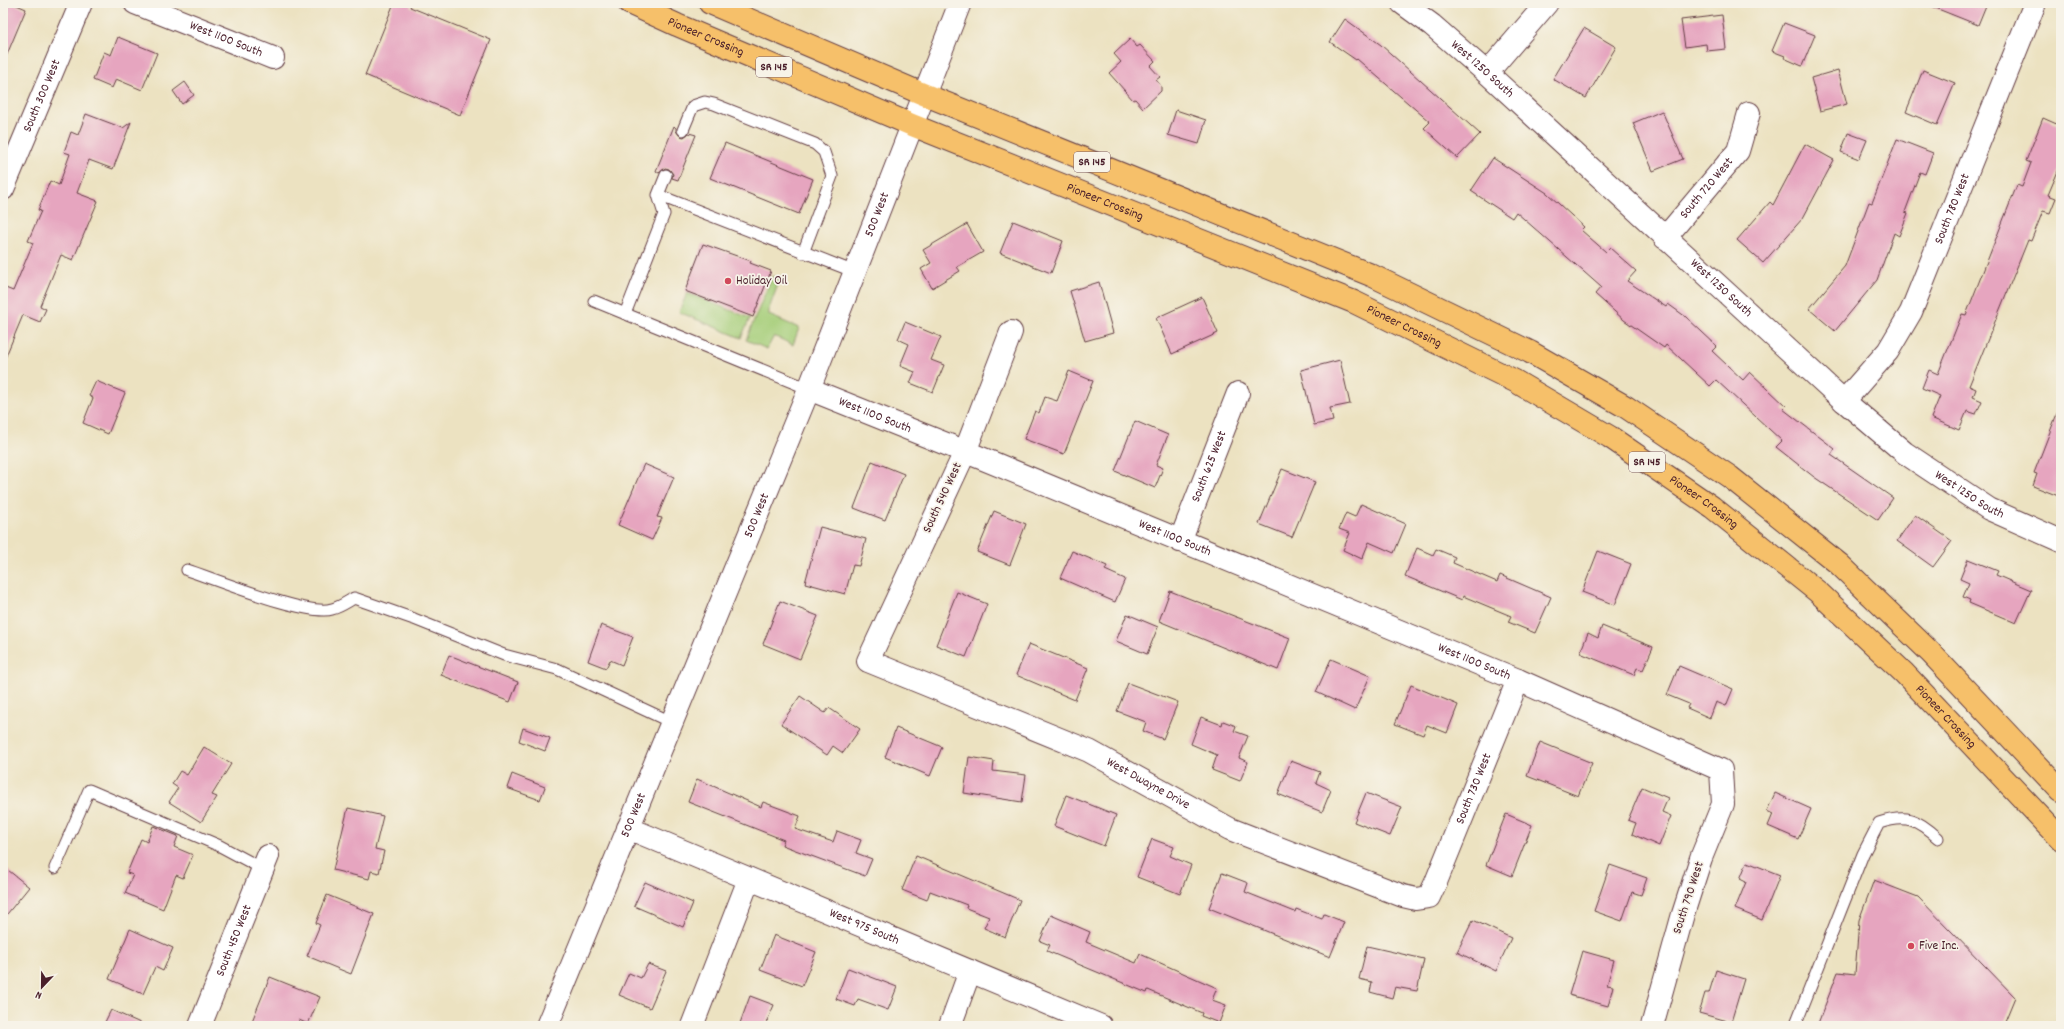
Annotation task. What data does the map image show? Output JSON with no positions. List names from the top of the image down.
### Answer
{
  "streets": {
    "highway": ["Pioneer Crossing", "SR 145"],
    "street": [
      "West 1100 South",
      "West 1250 South",
      "South 300 West",
      "South 720 West",
      "South 780 West",
      "500 West",
      "South 625 West",
      "South 540 West",
      "West Dwayne Drive",
      "South 730 West",
      "South 790 West",
      "West 975 South",
      "South 450 West"
    ]
  },
  "crossings": [
    ["Pioneer Crossing", "500 West"],
    ["West 1100 South", "500 West"],
    ["West 1100 South", "South 625 West"],
    ["West 1100 South", "South 540 West"],
    ["West 1100 South", "South 730 West"],
    ["West 1100 South", "South 790 West"],
    ["SR 145", "500 West"],
    ["West 1250 South", "South 720 West"],
    ["West 1250 South", "South 780 West"],
    ["500 West", "West 975 South"],
    ["South 540 West", "West Dwayne Drive"],
    ["West Dwayne Drive", "South 730 West"]
  ],
  "places": ["Holiday Oil", "Five Inc."],
  "north": "bottom"
}
